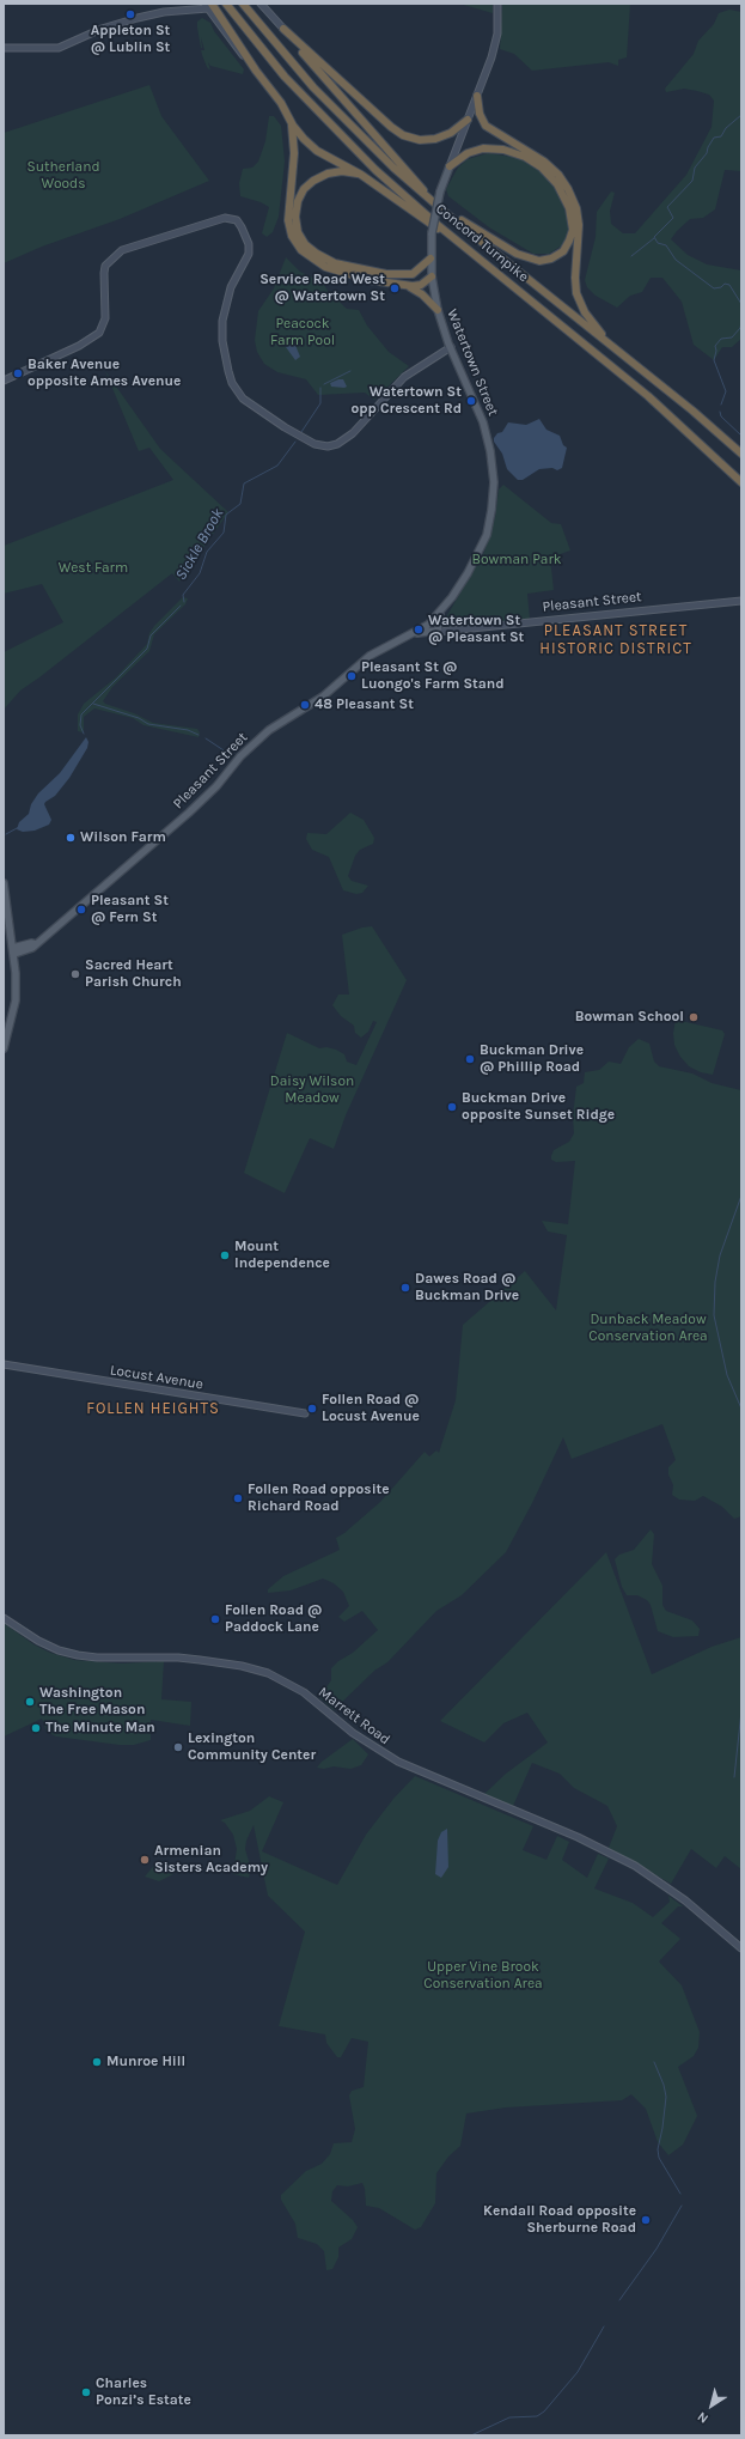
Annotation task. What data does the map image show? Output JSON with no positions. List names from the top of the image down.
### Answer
{
  "streets": {
    "highway": ["Concord Turnpike"],
    "main road": ["Watertown Street", "Pleasant Street"],
    "street": ["Locust Avenue", "Marrett Road"]
  },
  "crossings": [
    ["Watertown Street", "Pleasant Street"]
  ],
  "districts": ["PLEASANT STREET HISTORIC DISTRICT", "FOLLEN HEIGHTS"],
  "water": ["Sickle Brook"],
  "parks": [
    "Sutherland Woods",
    "Peacock Farm Pool",
    "Bowman Park",
    "West Farm",
    "Daisy Wilson Meadow",
    "Dunback Meadow Conservation Area",
    "Upper Vine Brook Conservation Area"
  ],
  "places": [
    "Appleton St @ Lublin St",
    "Service Road West @ Watertown St",
    "Baker Avenue opposite Ames Avenue",
    "Watertown St opp Crescent Rd",
    "Watertown St @ Pleasant St",
    "Pleasant St @ Luongo's Farm Stand",
    "48 Pleasant St",
    "Wilson Farm",
    "Pleasant St @ Fern St",
    "Sacred Heart Parish Church",
    "Bowman School",
    "Buckman Drive @ Phillip Road",
    "Buckman Drive opposite Sunset Ridge",
    "Mount Independence",
    "Dawes Road @ Buckman Drive",
    "Follen Road @ Locust Avenue",
    "Follen Road opposite Richard Road",
    "Follen Road @ Paddock Lane",
    "Washington The Free Mason",
    "The Minute Man",
    "Lexington Community Center",
    "Armenian Sisters Academy",
    "Munroe Hill",
    "Kendall Road opposite Sherburne Road",
    "Charles Ponzi’s Estate"
  ],
  "north": "bottom left"
}
